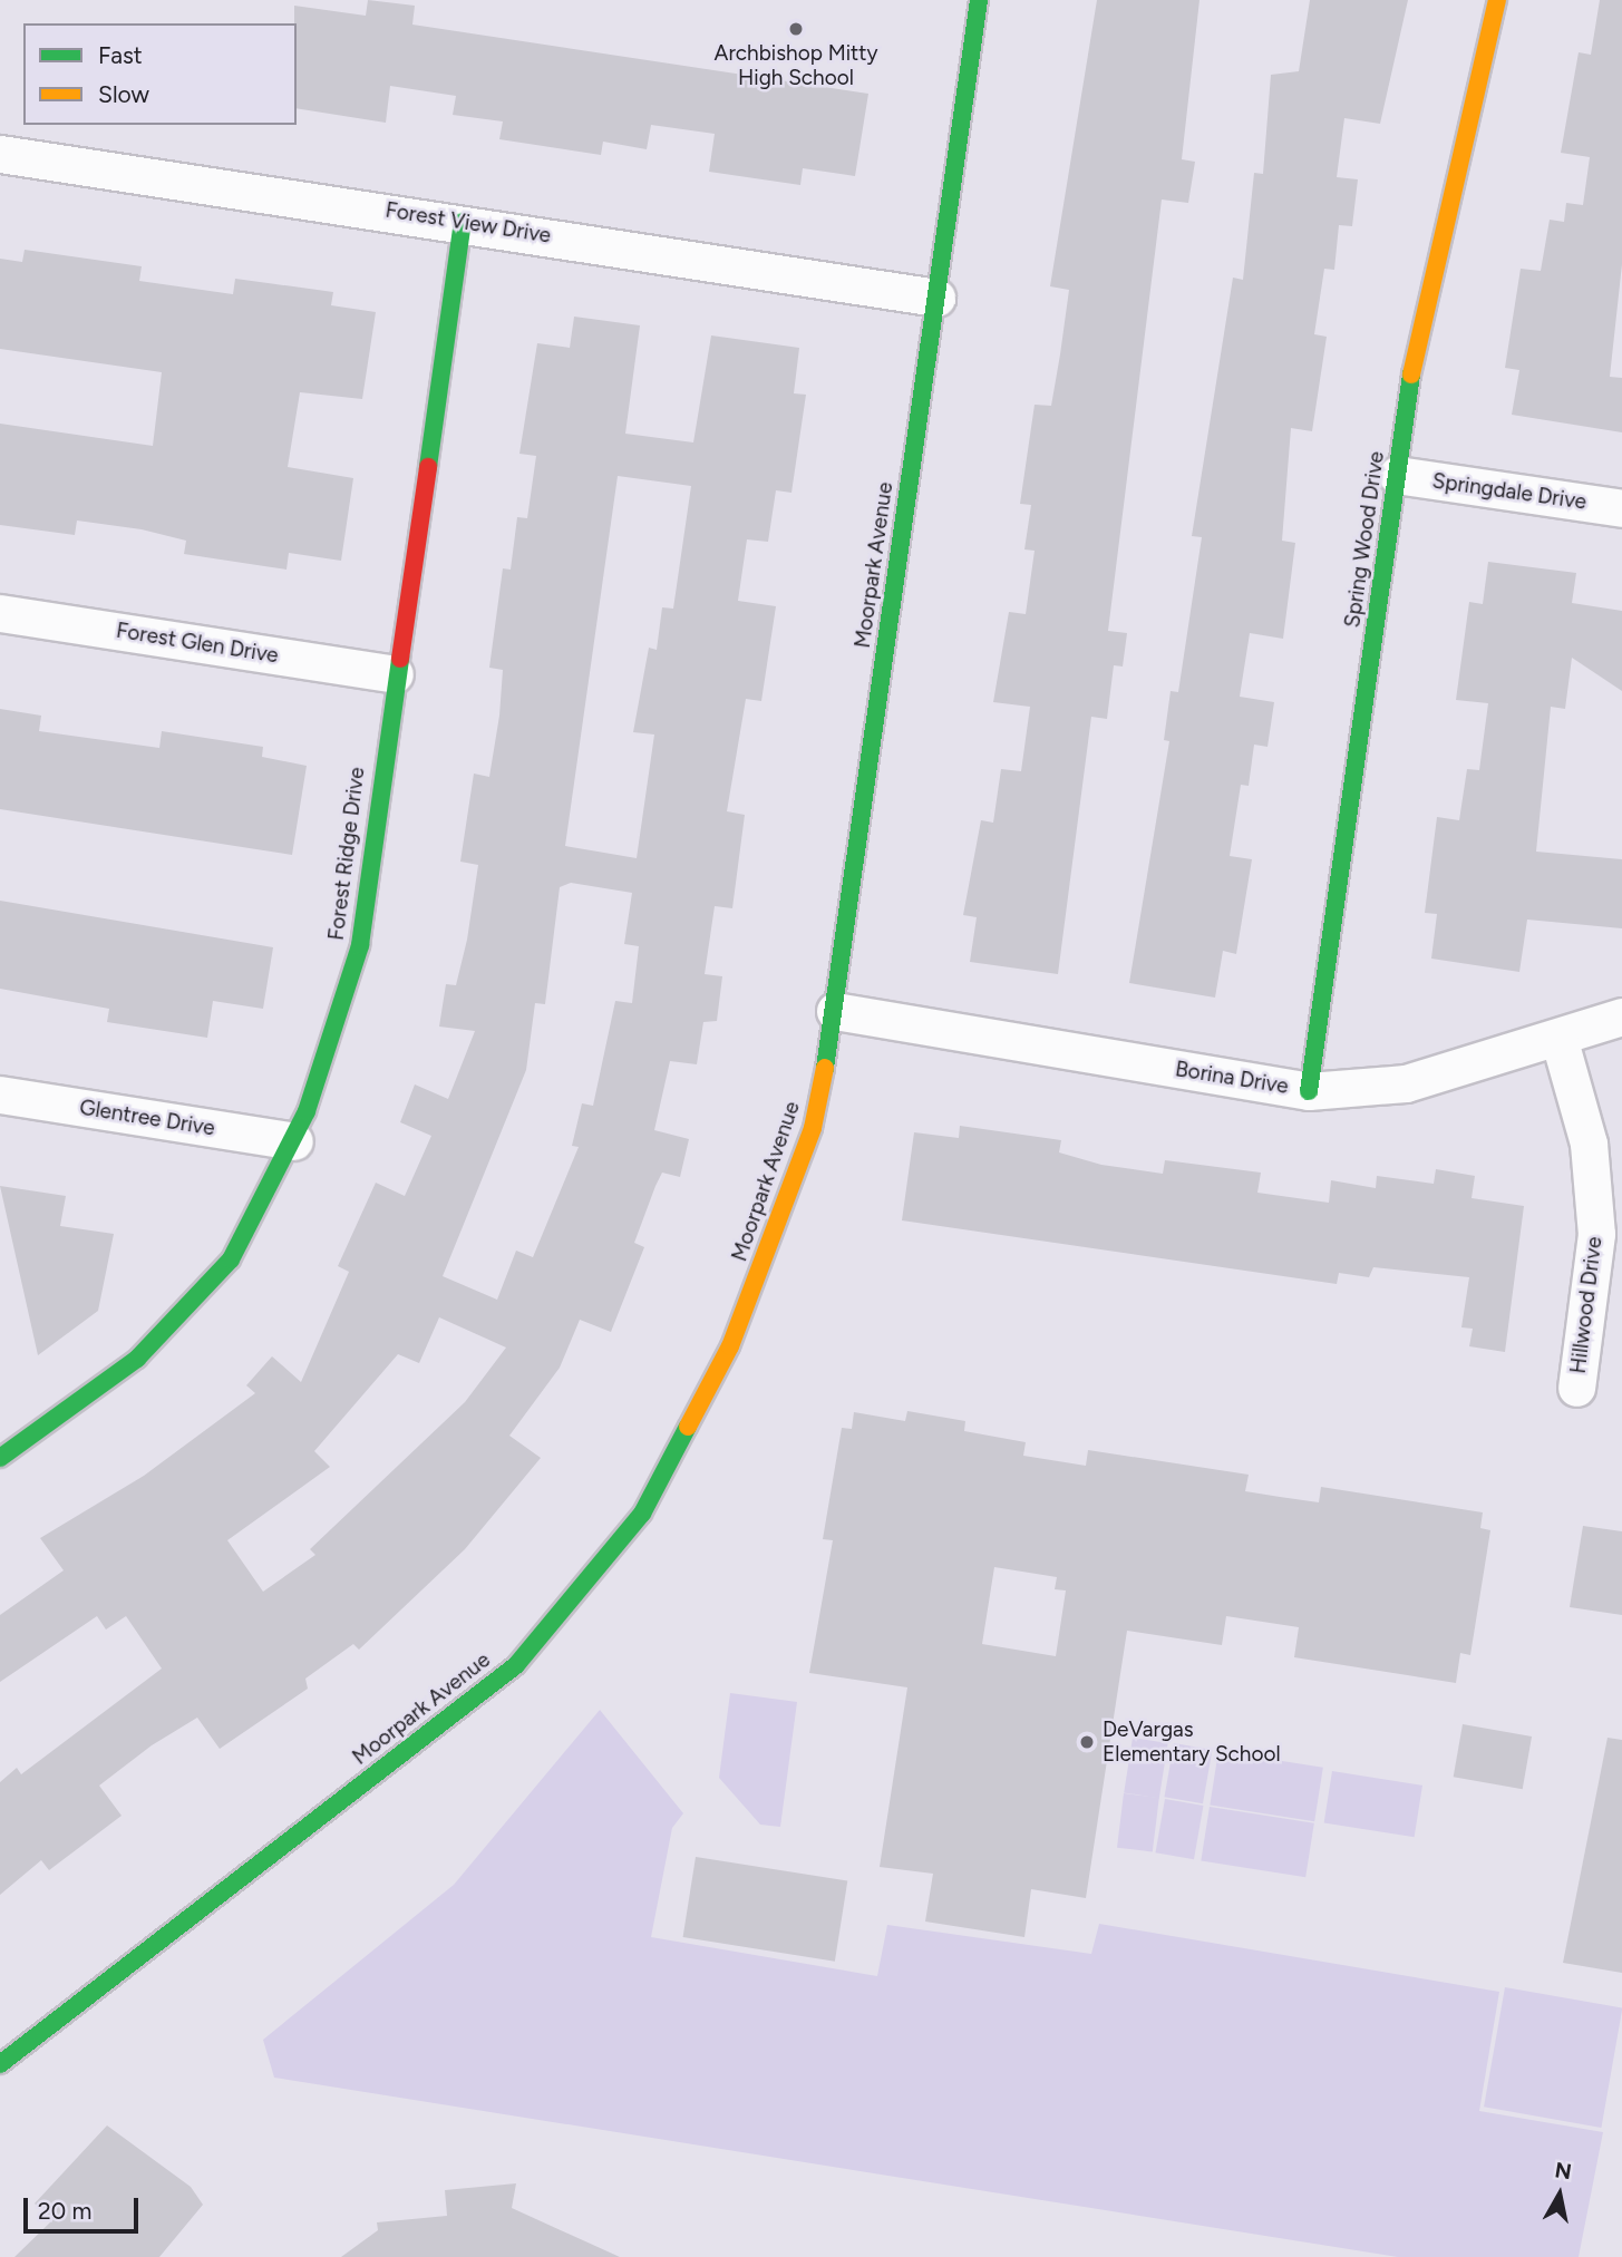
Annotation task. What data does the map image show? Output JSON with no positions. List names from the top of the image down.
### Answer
{
  "streets": {
    "street": [
      "Forest View Drive",
      "Springdale Drive",
      "Spring Wood Drive",
      "Moorpark Avenue",
      "Forest Glen Drive",
      "Forest Ridge Drive",
      "Borina Drive",
      "Glentree Drive",
      "Hillwood Drive"
    ]
  },
  "crossings": [
    ["Forest View Drive", "Moorpark Avenue"],
    ["Forest View Drive", "Forest Ridge Drive"],
    ["Springdale Drive", "Spring Wood Drive"],
    ["Spring Wood Drive", "Borina Drive"],
    ["Moorpark Avenue", "Borina Drive"],
    ["Forest Glen Drive", "Forest Ridge Drive"],
    ["Forest Ridge Drive", "Glentree Drive"],
    ["Borina Drive", "Hillwood Drive"]
  ],
  "places": ["Archbishop Mitty High School", "DeVargas Elementary School"],
  "legend": ["Fast", "Slow"],
  "scale_bar": "20 m",
  "north": "top"
}
